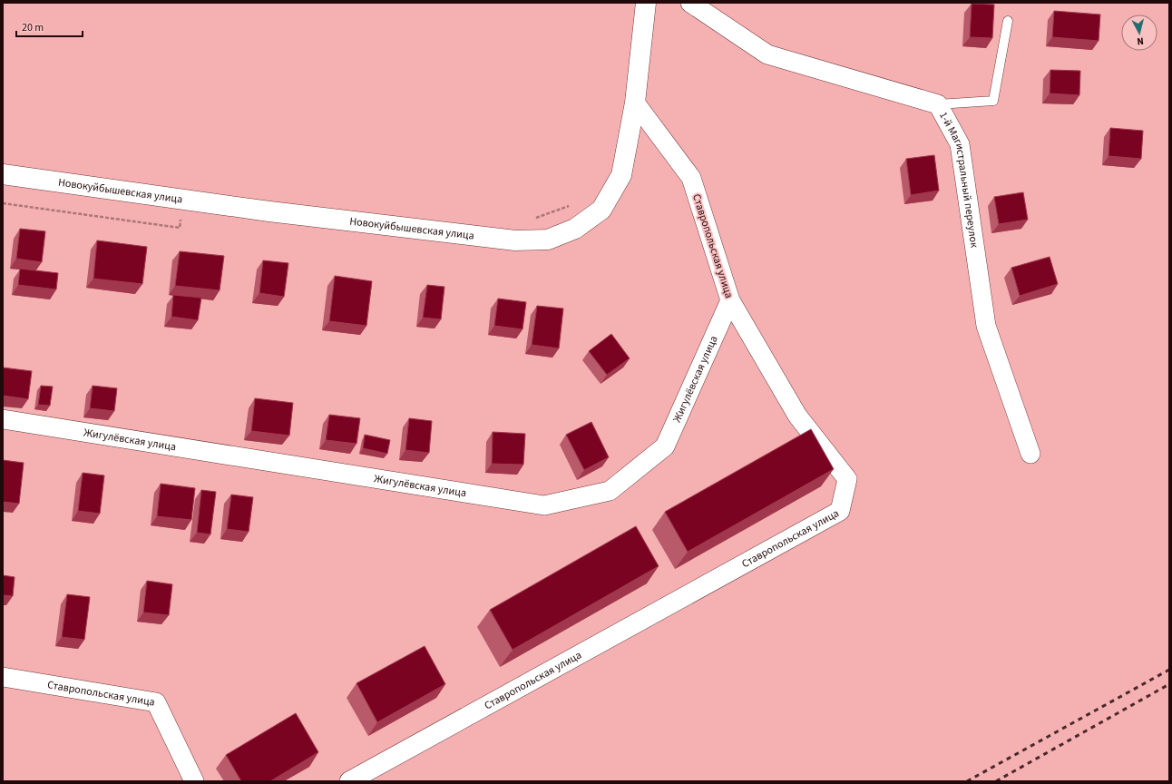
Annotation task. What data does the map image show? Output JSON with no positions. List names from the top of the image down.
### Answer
{
  "streets": {
    "street": [
      "1-й Магистральный переулок",
      "Новокуйбышевская улица",
      "Ставропольская улица",
      "Жигулёвская улица"
    ]
  },
  "crossings": [
    ["Новокуйбышевская улица", "Ставропольская улица"],
    ["Ставропольская улица", "Жигулёвская улица"]
  ],
  "scale_bar": "20 m",
  "north": "bottom"
}
